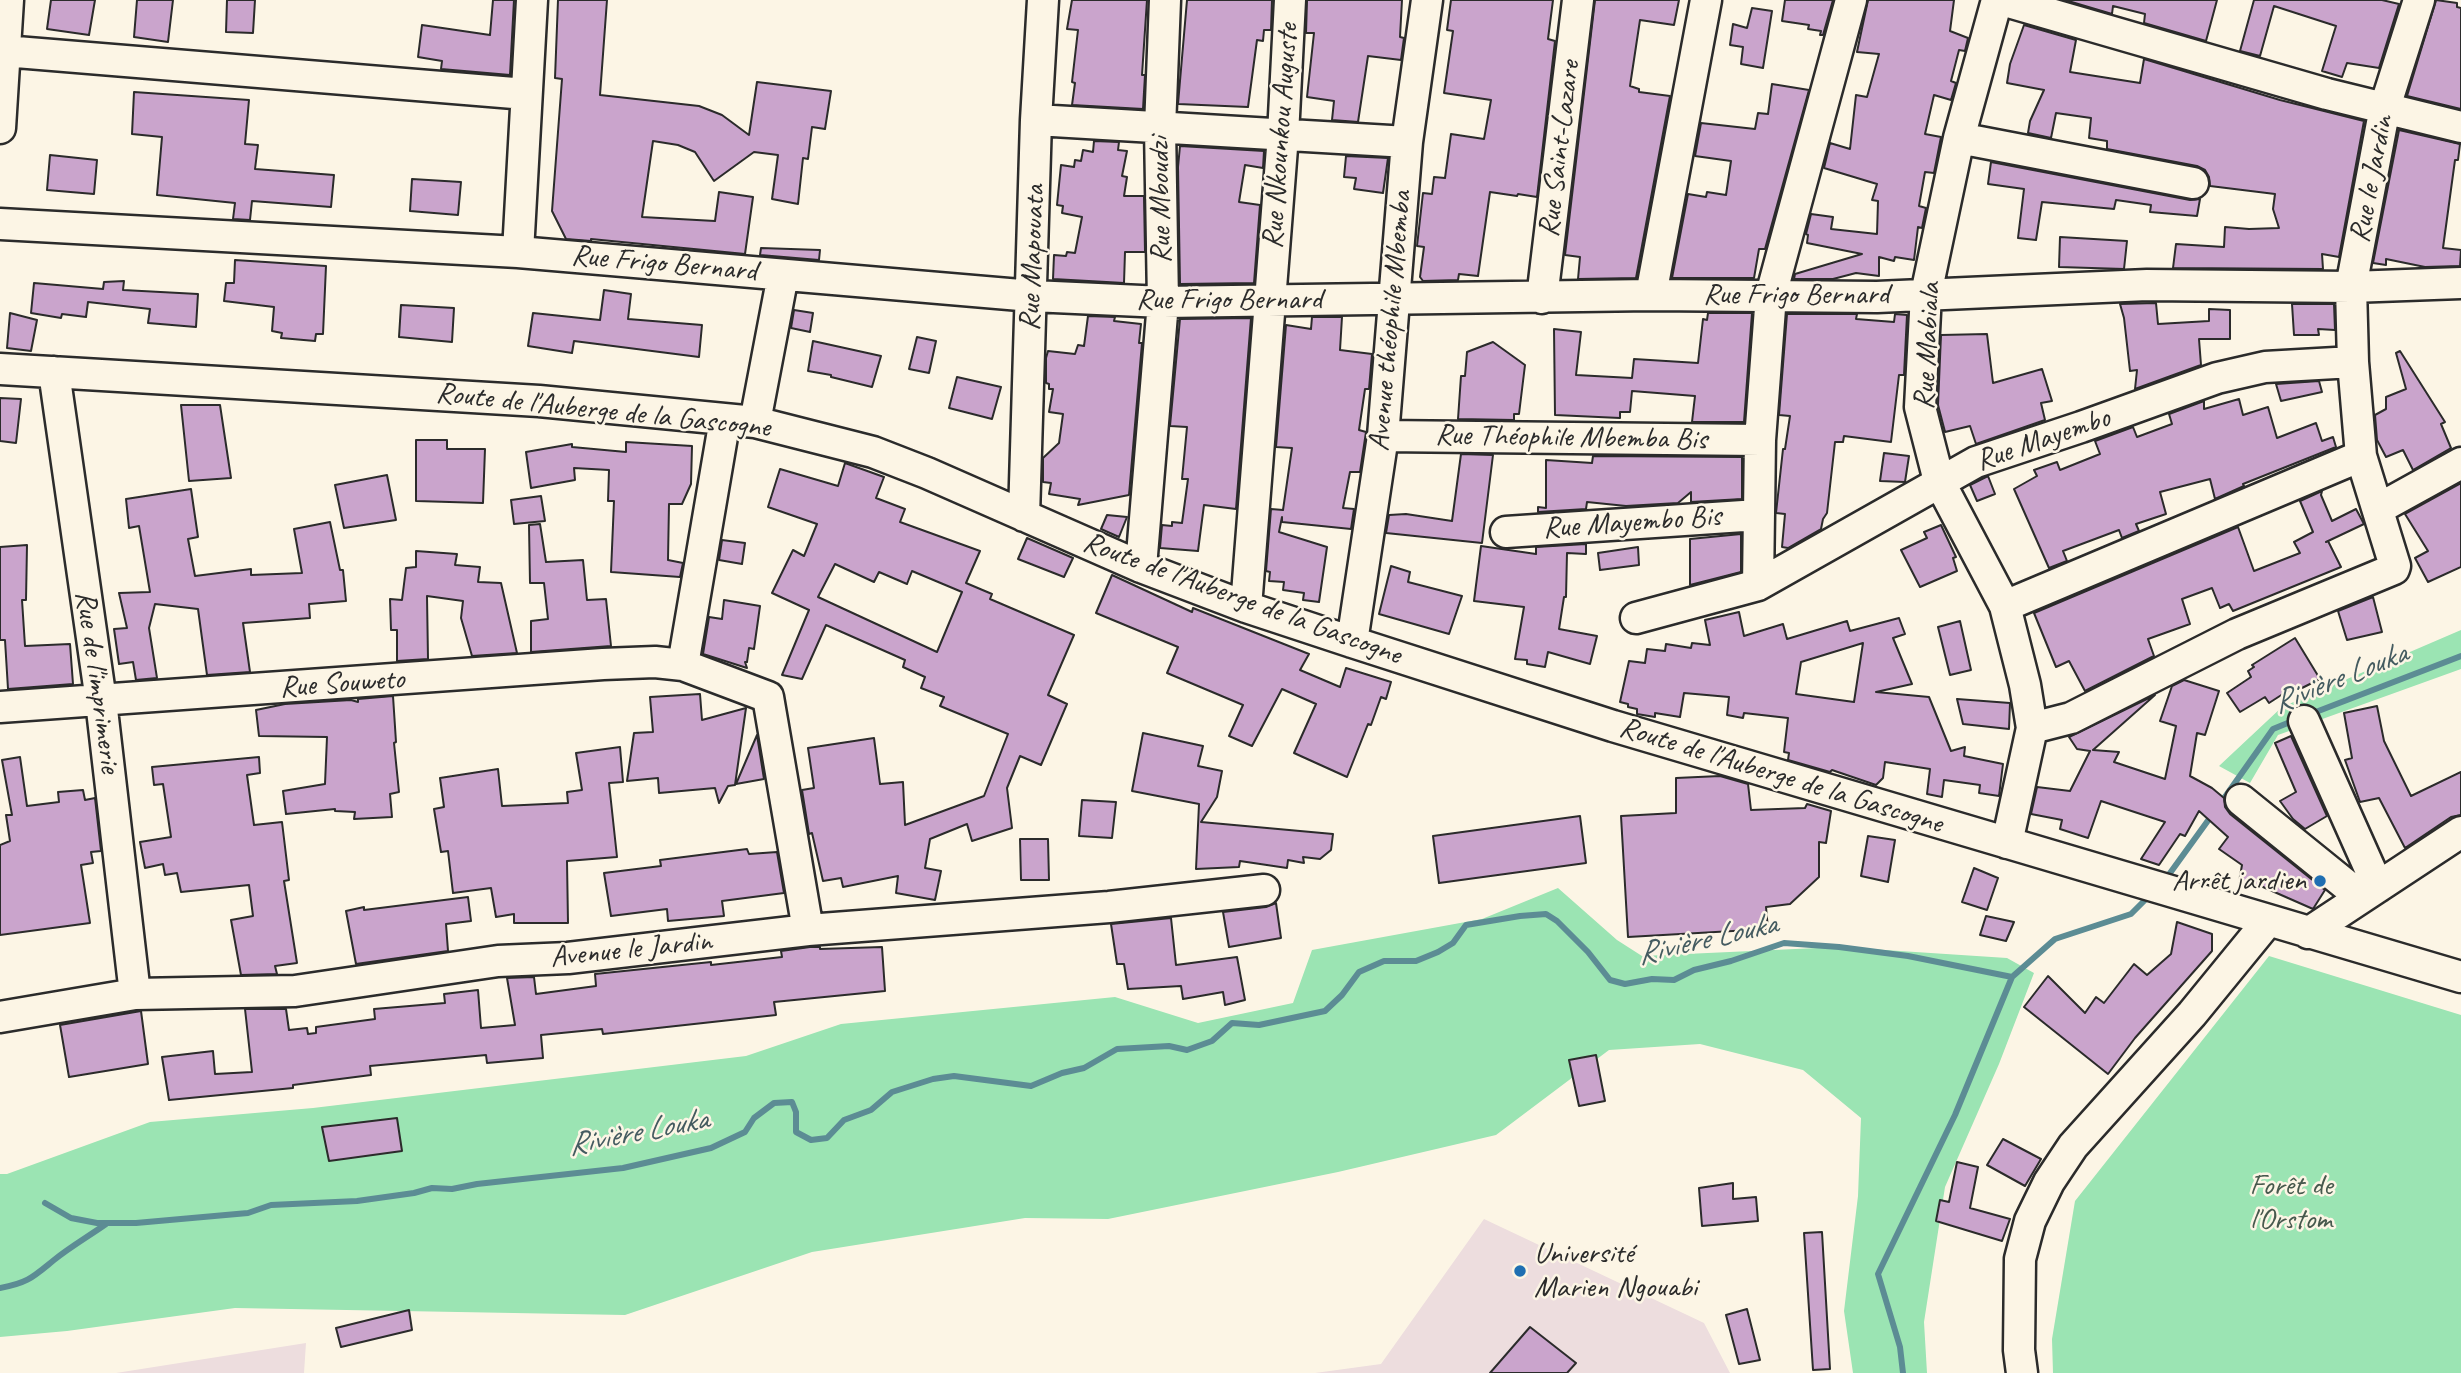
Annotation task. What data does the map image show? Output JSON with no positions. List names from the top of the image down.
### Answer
{
  "streets": {
    "street": [
      "Rue Nkounkou Auguste",
      "Rue Saint-Lazare",
      "Rue le Jardin",
      "Rue Mboudzi",
      "Rue Mapouata",
      "Rue Frigo Bernard",
      "Avenue théophile Mbemba",
      "Rue Mabiala",
      "Route de l'Auberge de la Gascogne",
      "Rue Théophile Mbemba Bis",
      "Rue Mayembo",
      "Rue Mayembo Bis",
      "Rue de l'imprimerie",
      "Rue Souweto",
      "Avenue le Jardin"
    ]
  },
  "crossings": [
    ["Rue Nkounkou Auguste", "Rue Frigo Bernard"],
    ["Rue Nkounkou Auguste", "Route de l'Auberge de la Gascogne"],
    ["Rue Saint-Lazare", "Rue Frigo Bernard"],
    ["Rue le Jardin", "Rue Frigo Bernard"],
    ["Rue le Jardin", "Rue Mabiala"],
    ["Rue le Jardin", "Rue Mayembo"],
    ["Rue Mboudzi", "Rue Frigo Bernard"],
    ["Rue Mboudzi", "Route de l'Auberge de la Gascogne"],
    ["Rue Mapouata", "Rue Frigo Bernard"],
    ["Rue Mapouata", "Route de l'Auberge de la Gascogne"],
    ["Rue Frigo Bernard", "Avenue théophile Mbemba"],
    ["Rue Frigo Bernard", "Rue Mabiala"],
    ["Avenue théophile Mbemba", "Route de l'Auberge de la Gascogne"],
    ["Avenue théophile Mbemba", "Rue Théophile Mbemba Bis"],
    ["Rue Mabiala", "Route de l'Auberge de la Gascogne"],
    ["Rue Mabiala", "Rue Mayembo"],
    ["Route de l'Auberge de la Gascogne", "Rue de l'imprimerie"],
    ["Rue de l'imprimerie", "Rue Souweto"],
    ["Rue de l'imprimerie", "Avenue le Jardin"],
    ["Rue Souweto", "Avenue le Jardin"]
  ],
  "water": ["Rivière Louka"],
  "parks": ["Forêt de l'Orstom"],
  "places": ["Arrêt jardien", "Université Marien Ngouabi"]
}
